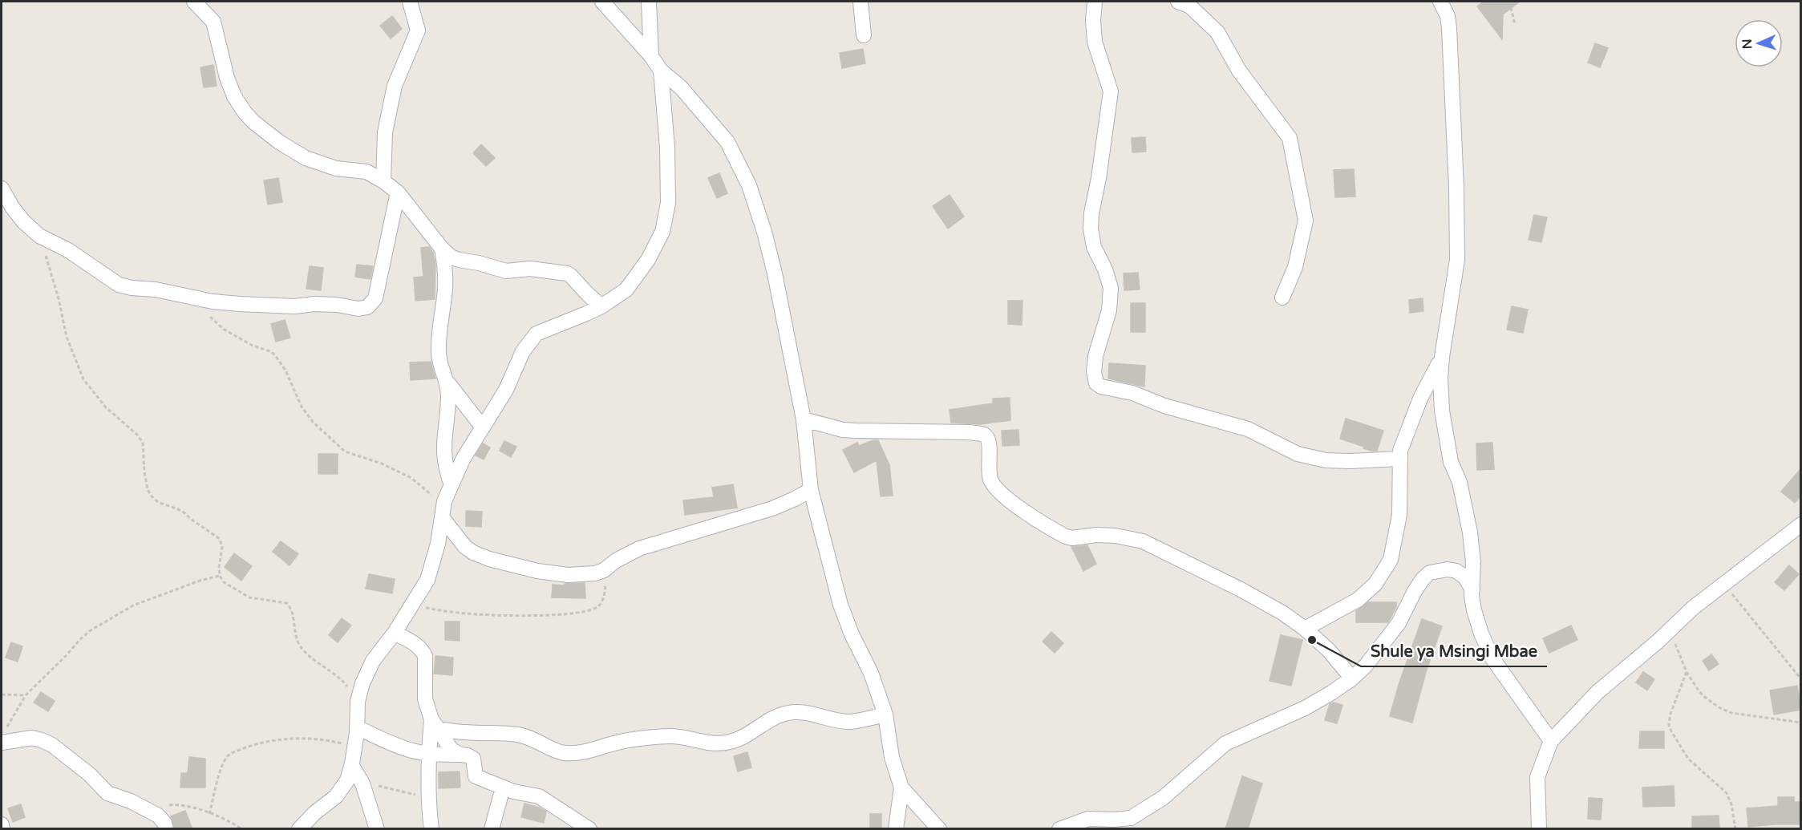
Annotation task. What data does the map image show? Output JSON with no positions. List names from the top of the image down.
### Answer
{
  "places": ["Shule ya Msingi Mbae"],
  "north": "left"
}
